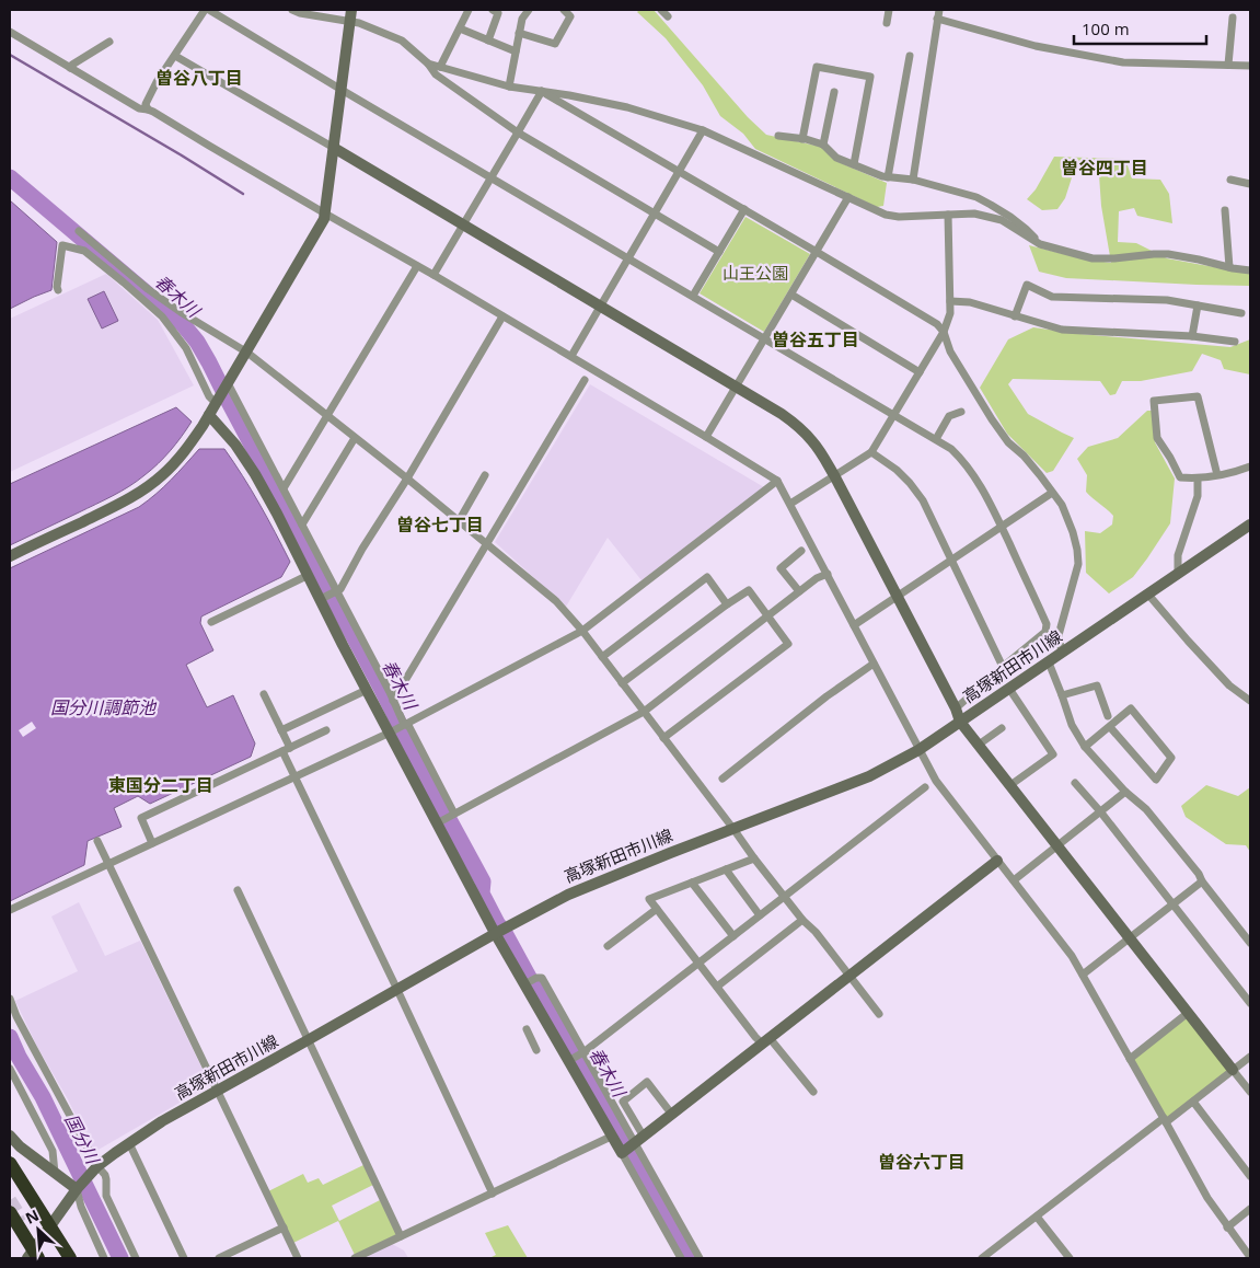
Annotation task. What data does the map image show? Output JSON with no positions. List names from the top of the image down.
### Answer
{
  "streets": {
    "street": ["高塚新田市川線"]
  },
  "districts": [
    "曽谷八丁目",
    "曽谷四丁目",
    "曽谷五丁目",
    "曽谷七丁目",
    "東国分二丁目",
    "曽谷六丁目"
  ],
  "water": ["春木川", "国分川調節池", "国分川"],
  "parks": ["山王公園"],
  "scale_bar": "100 m",
  "north": "top left"
}
